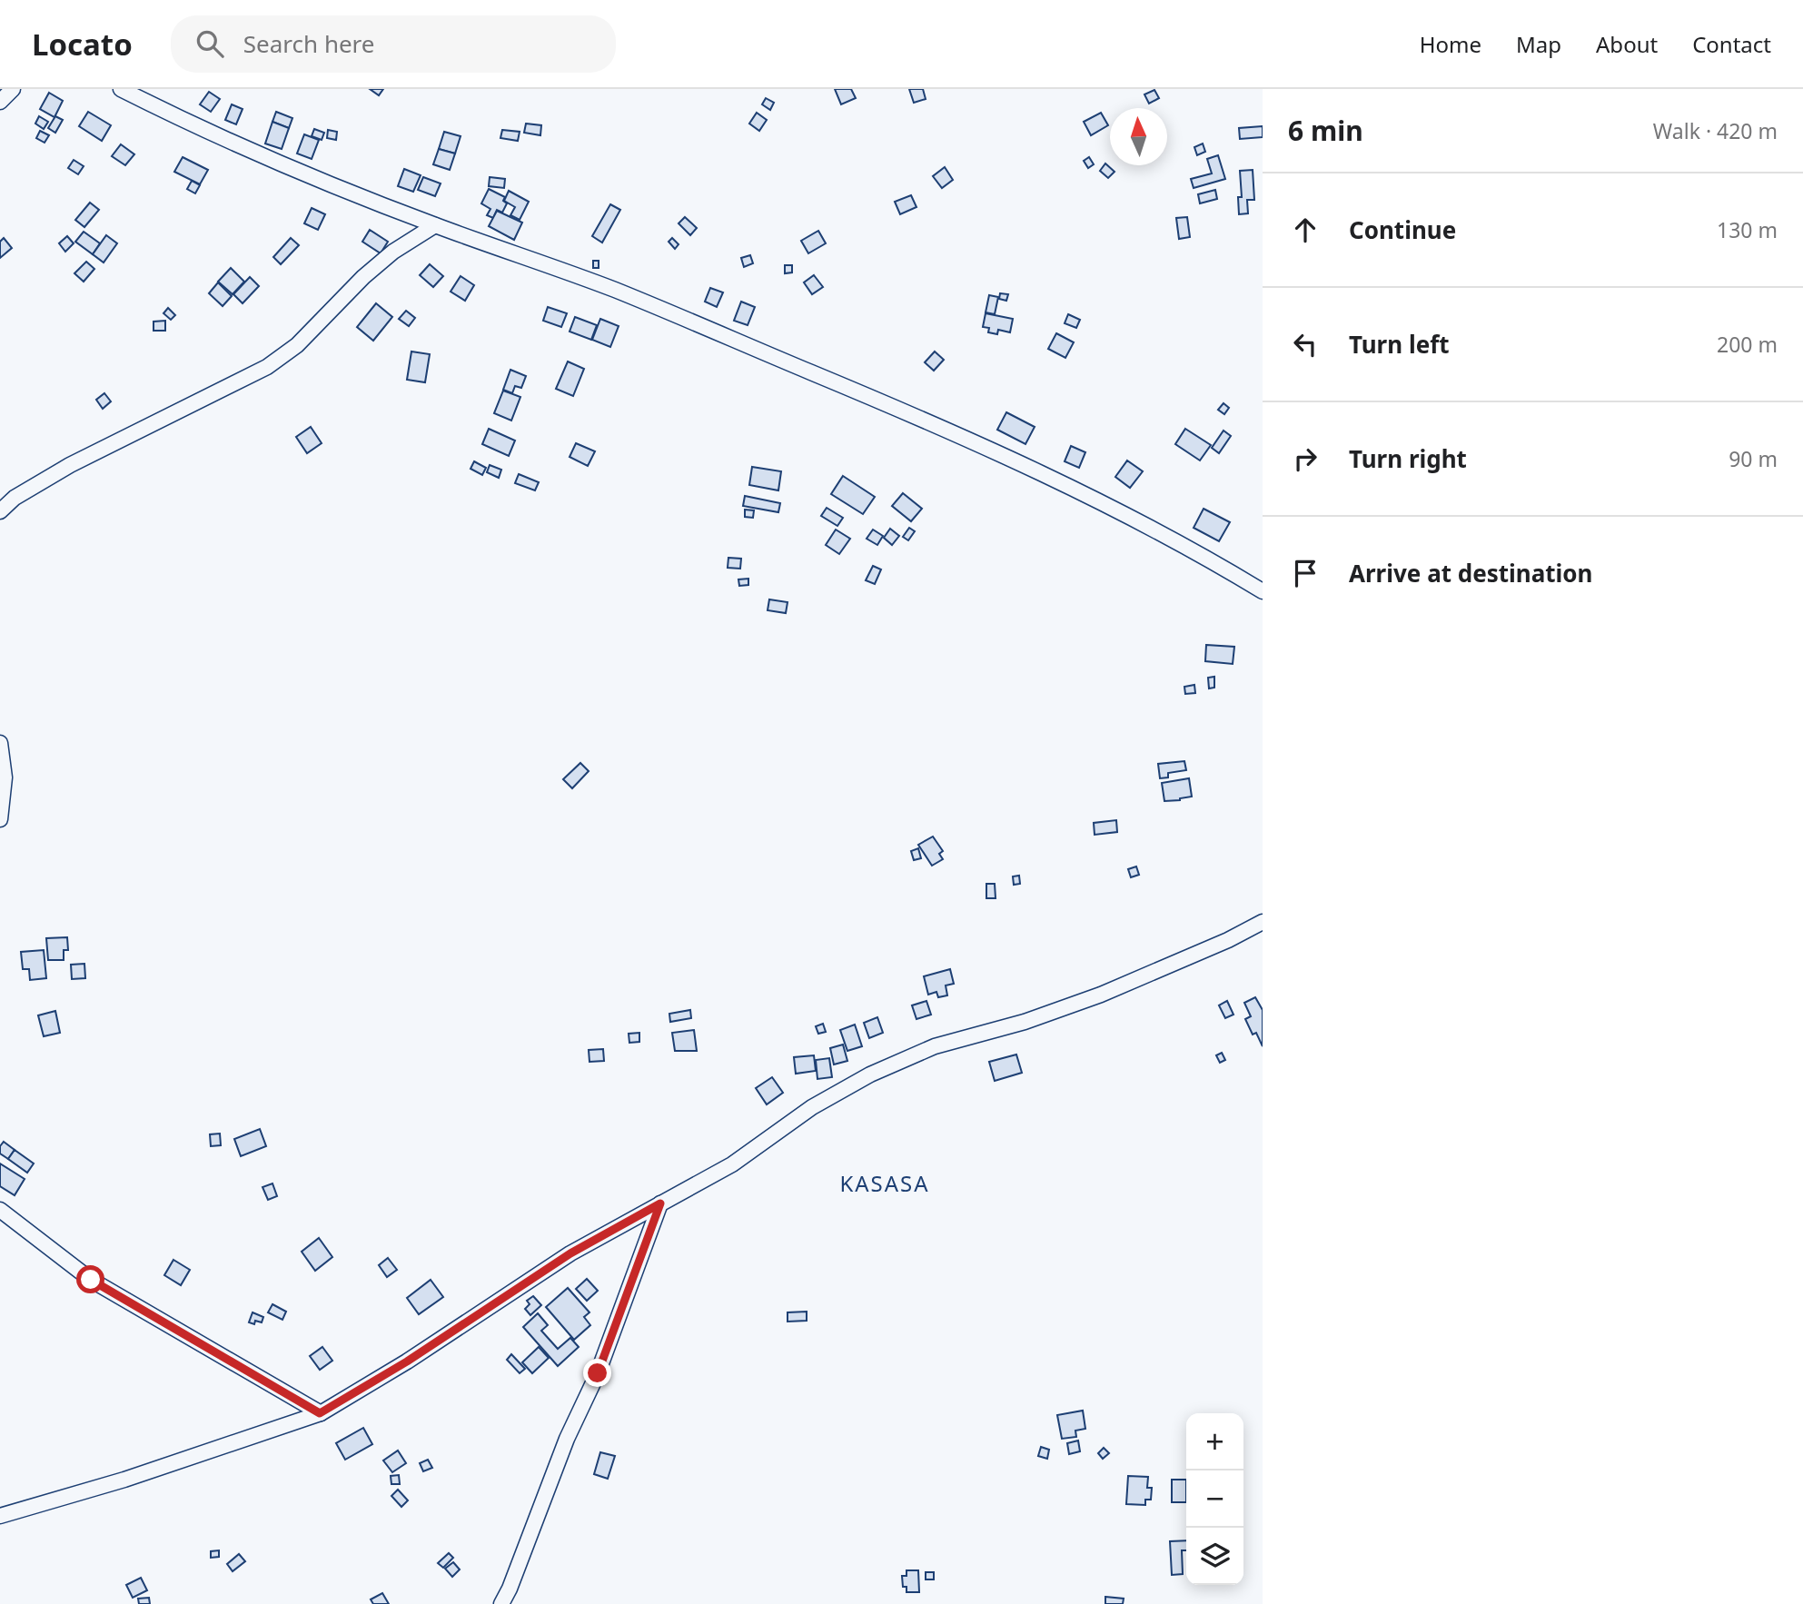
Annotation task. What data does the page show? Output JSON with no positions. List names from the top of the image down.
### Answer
{
  "districts": ["KASASA"],
  "north": "top",
  "page": {
    "header": "Locato",
    "search": "Search here",
    "nav": [
      "Home",
      "Map",
      "About",
      "Contact"
    ],
    "heading": ["6 min", "Walk · 420 m"],
    "list": [
      ["Continue", "130 m"],
      ["Turn left", "200 m"],
      ["Turn right", "90 m"],
      "Arrive at destination"
    ],
    "map_buttons": ["+", "−"]
  }
}
